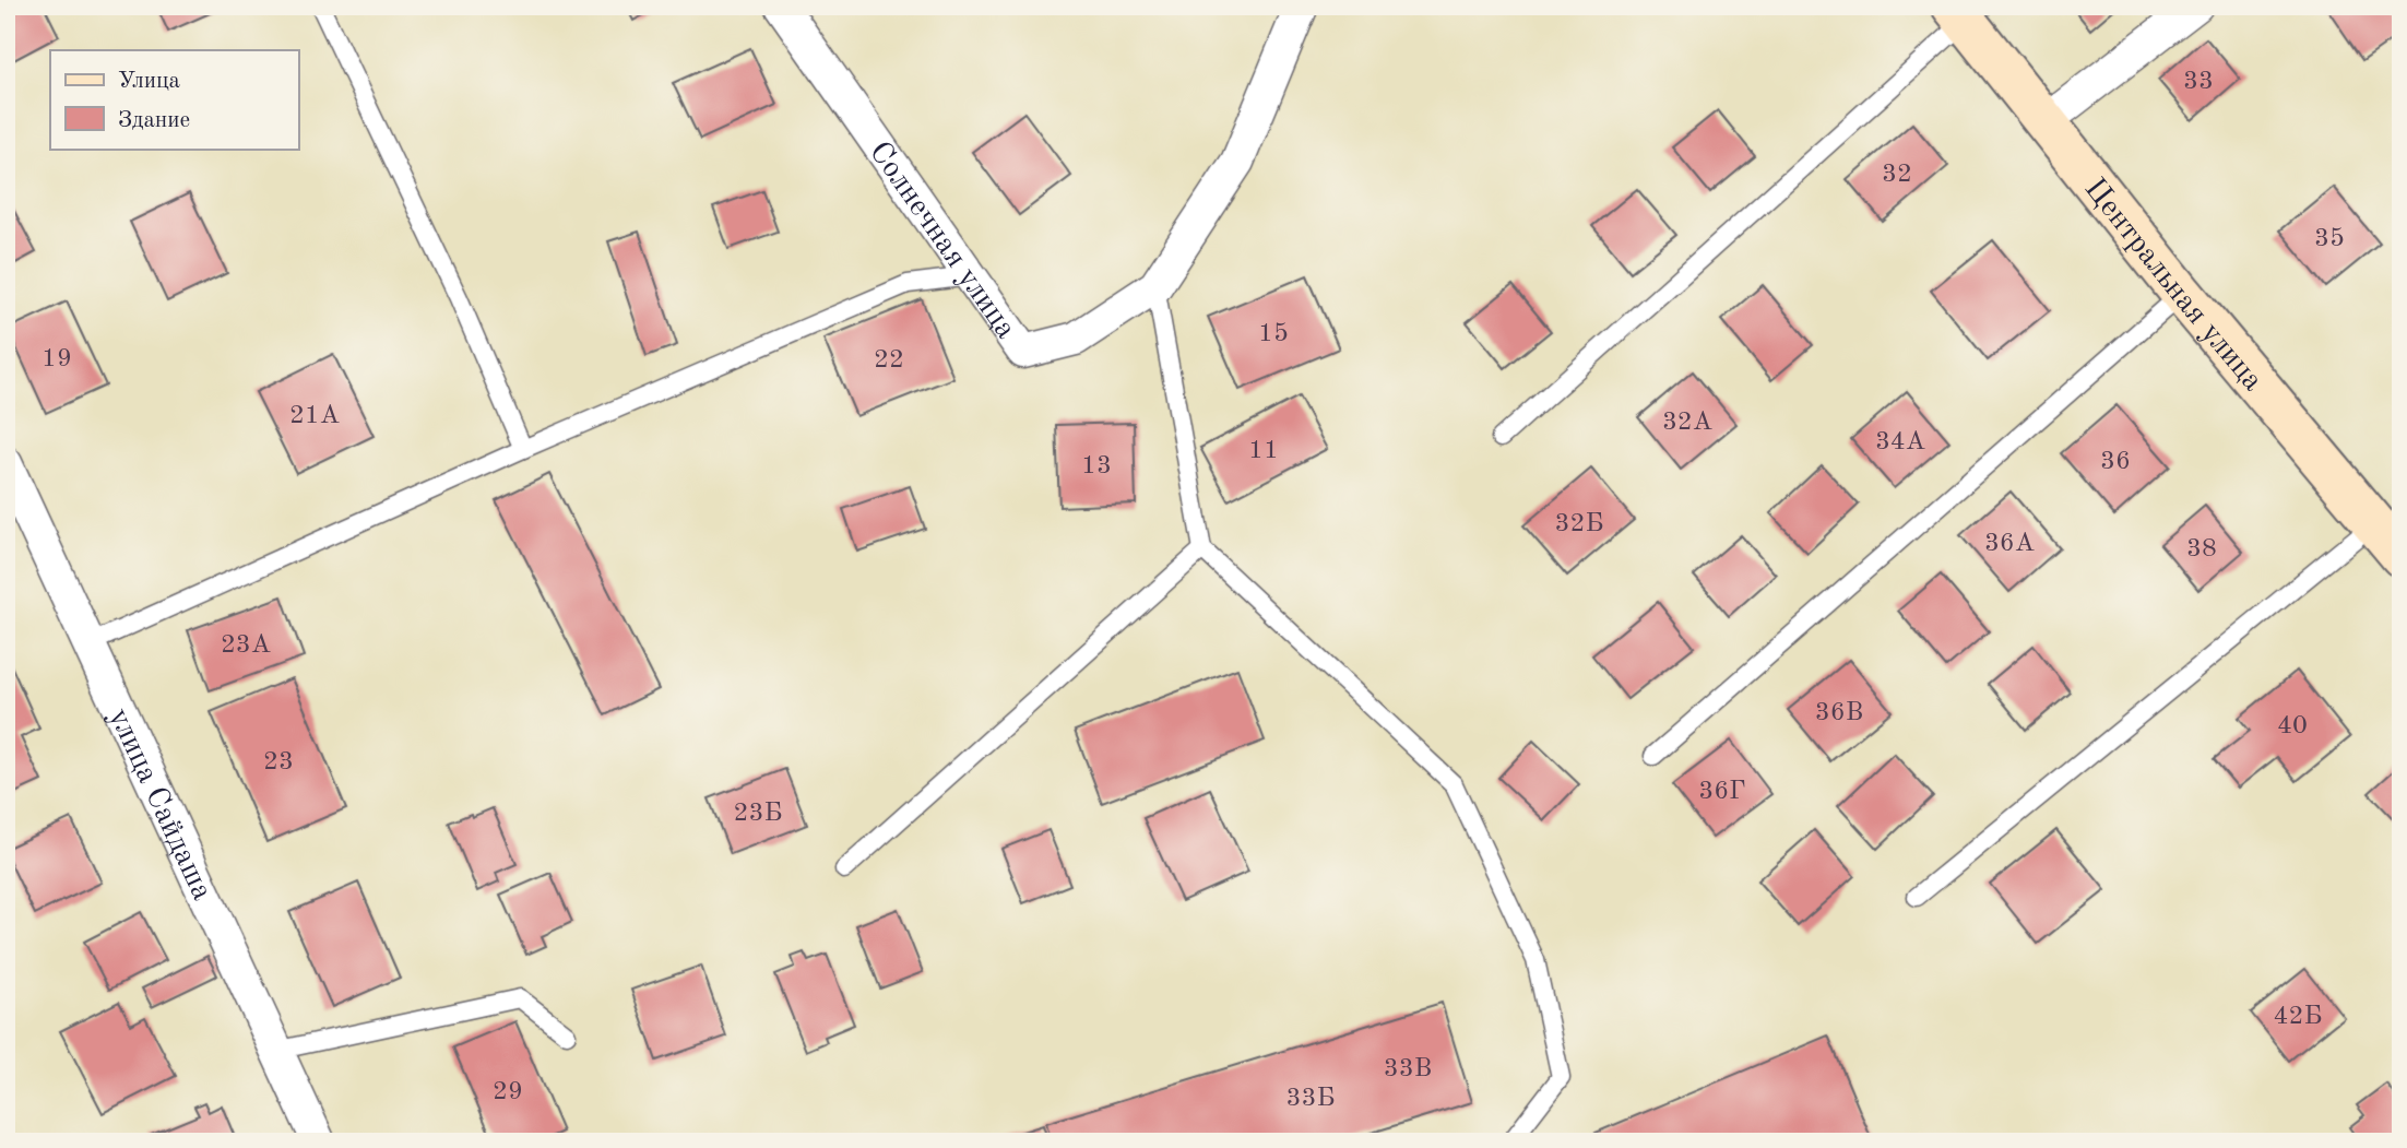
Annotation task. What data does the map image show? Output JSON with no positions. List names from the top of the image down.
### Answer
{
  "streets": {
    "street": ["Солнечная улица", "Центральная улица", "улица Сайдаша"]
  },
  "house_numbers": [
    "33",
    "32",
    "35",
    "15",
    "19",
    "22",
    "21А",
    "32А",
    "34А",
    "11",
    "36",
    "13",
    "32Б",
    "36А",
    "38",
    "23А",
    "36В",
    "40",
    "23",
    "36Г",
    "23Б",
    "42Б",
    "33В",
    "29",
    "33Б"
  ],
  "legend": ["Улица", "Здание"]
}
